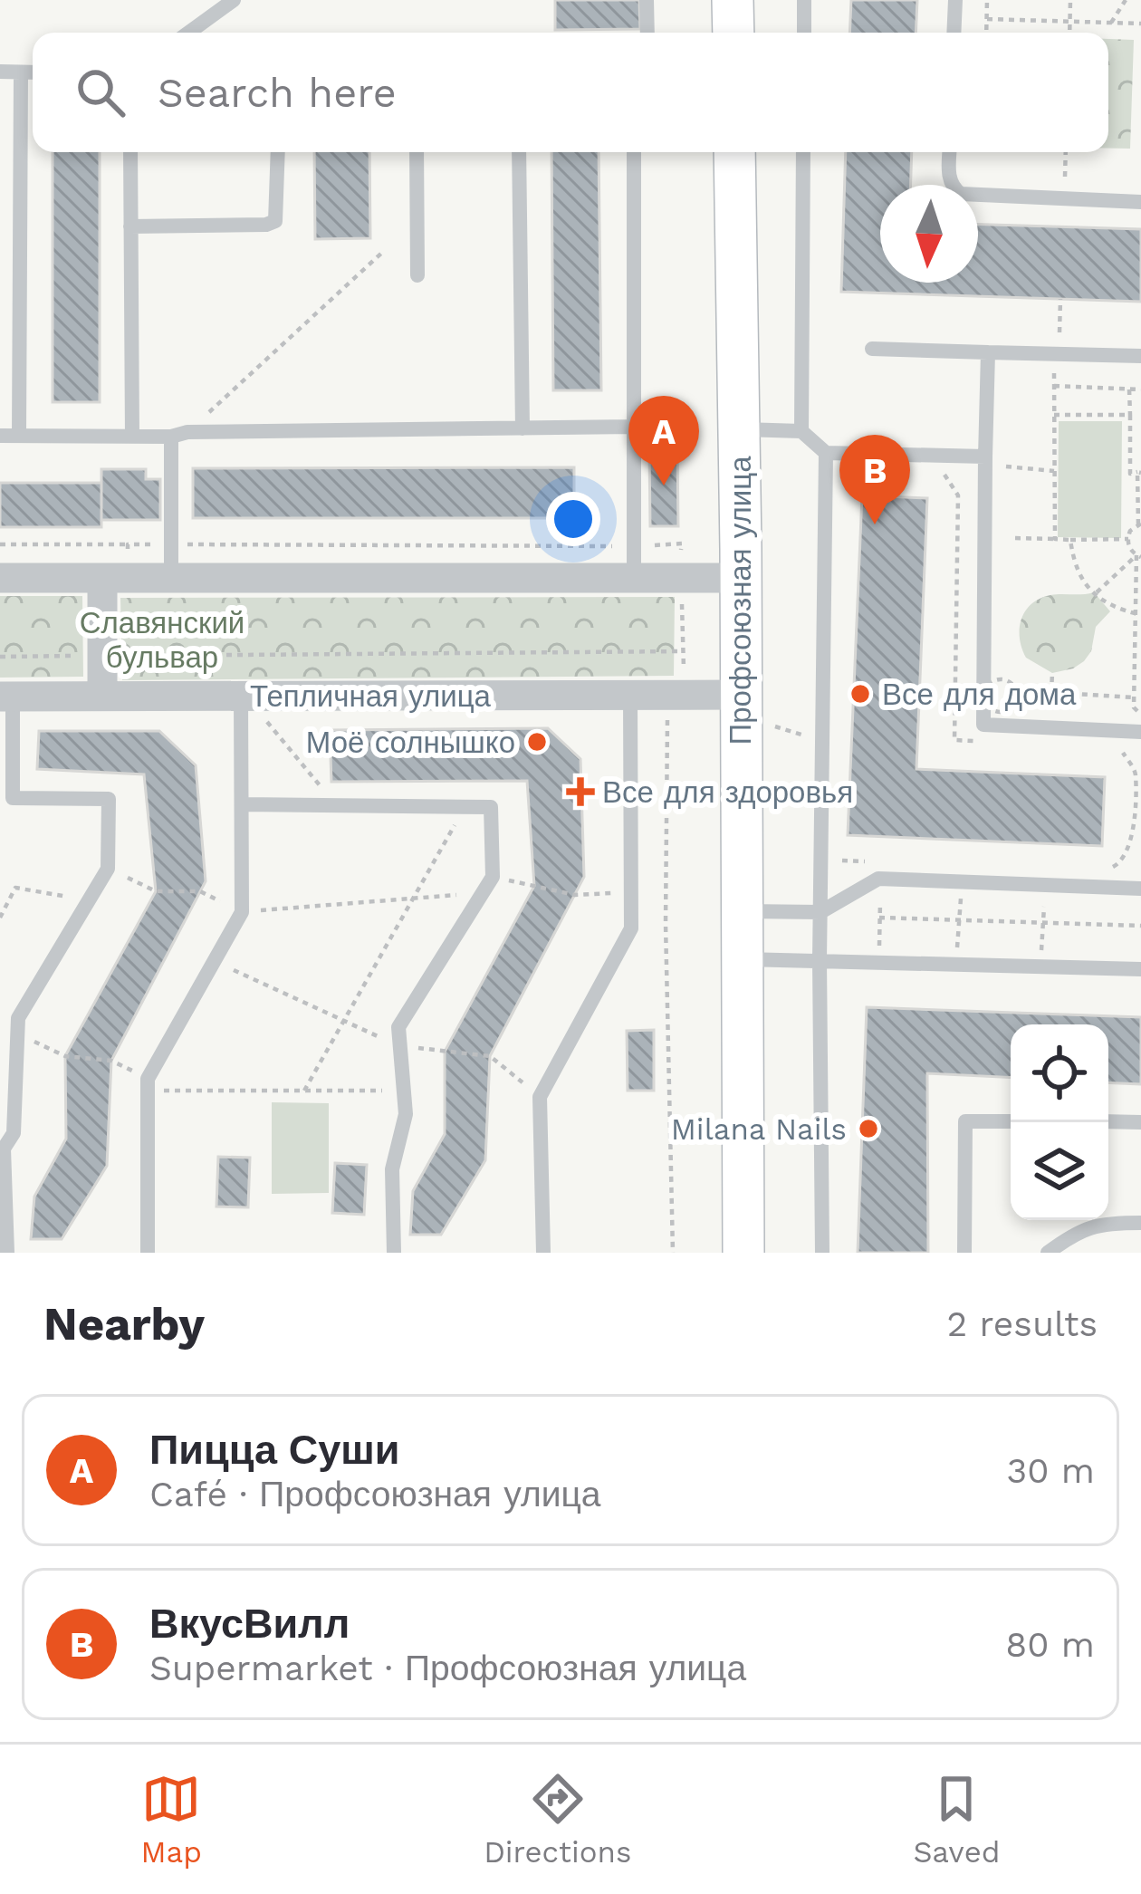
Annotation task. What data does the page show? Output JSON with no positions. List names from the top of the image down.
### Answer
{
  "streets": {
    "main road": ["Профсоюзная улица"],
    "street": ["Тепличная улица"]
  },
  "crossings": [
    ["Профсоюзная улица", "Тепличная улица"]
  ],
  "parks": ["Славянский бульвар"],
  "places": {
    "other": ["Все для дома", "Моё солнышко", "Milana Nails"],
    "health": ["Все для здоровья"]
  },
  "north": "bottom",
  "page": {
    "search": "Search here",
    "pins": ["A", "B"],
    "heading": ["Nearby", "2 results"],
    "list": [
      {
        "mark": "A",
        "name": "Пицца Суши",
        "note": "Café · Профсоюзная улица",
        "value": "30 m"
      },
      {
        "mark": "B",
        "name": "ВкусВилл",
        "note": "Supermarket · Профсоюзная улица",
        "value": "80 m"
      }
    ],
    "nav": ["Map", "Directions", "Saved"]
  }
}
